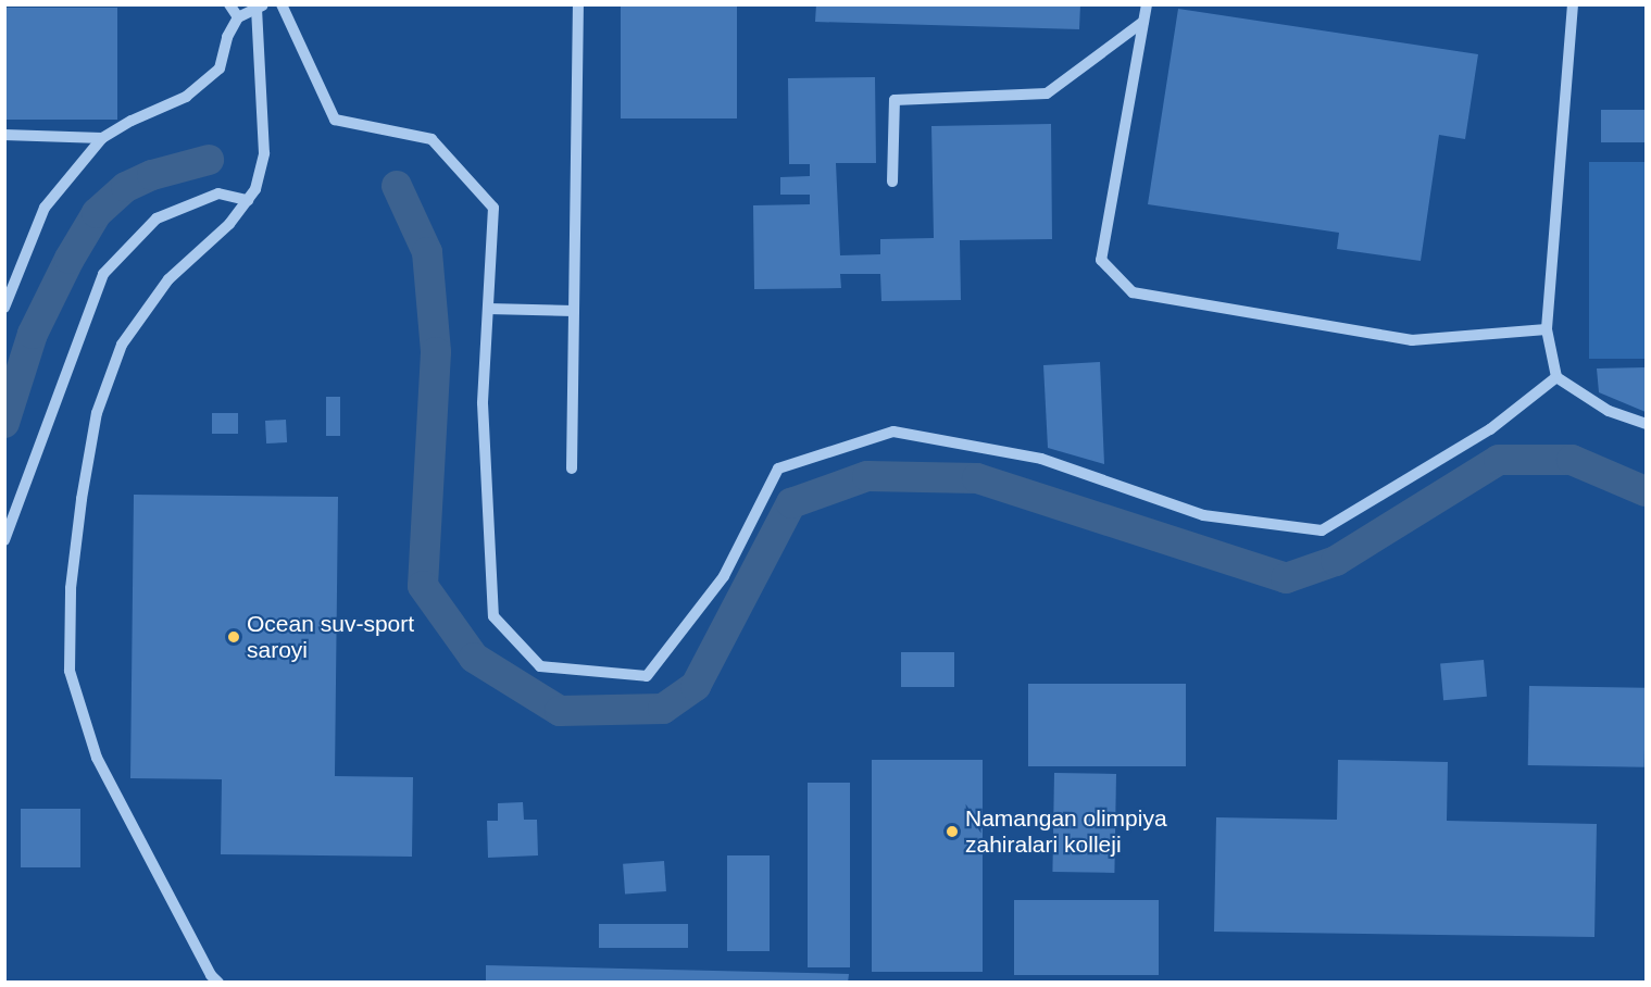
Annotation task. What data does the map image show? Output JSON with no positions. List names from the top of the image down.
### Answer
{
  "places": ["Ocean suv-sport saroyi", "Namangan olimpiya zahiralari kolleji"]
}
